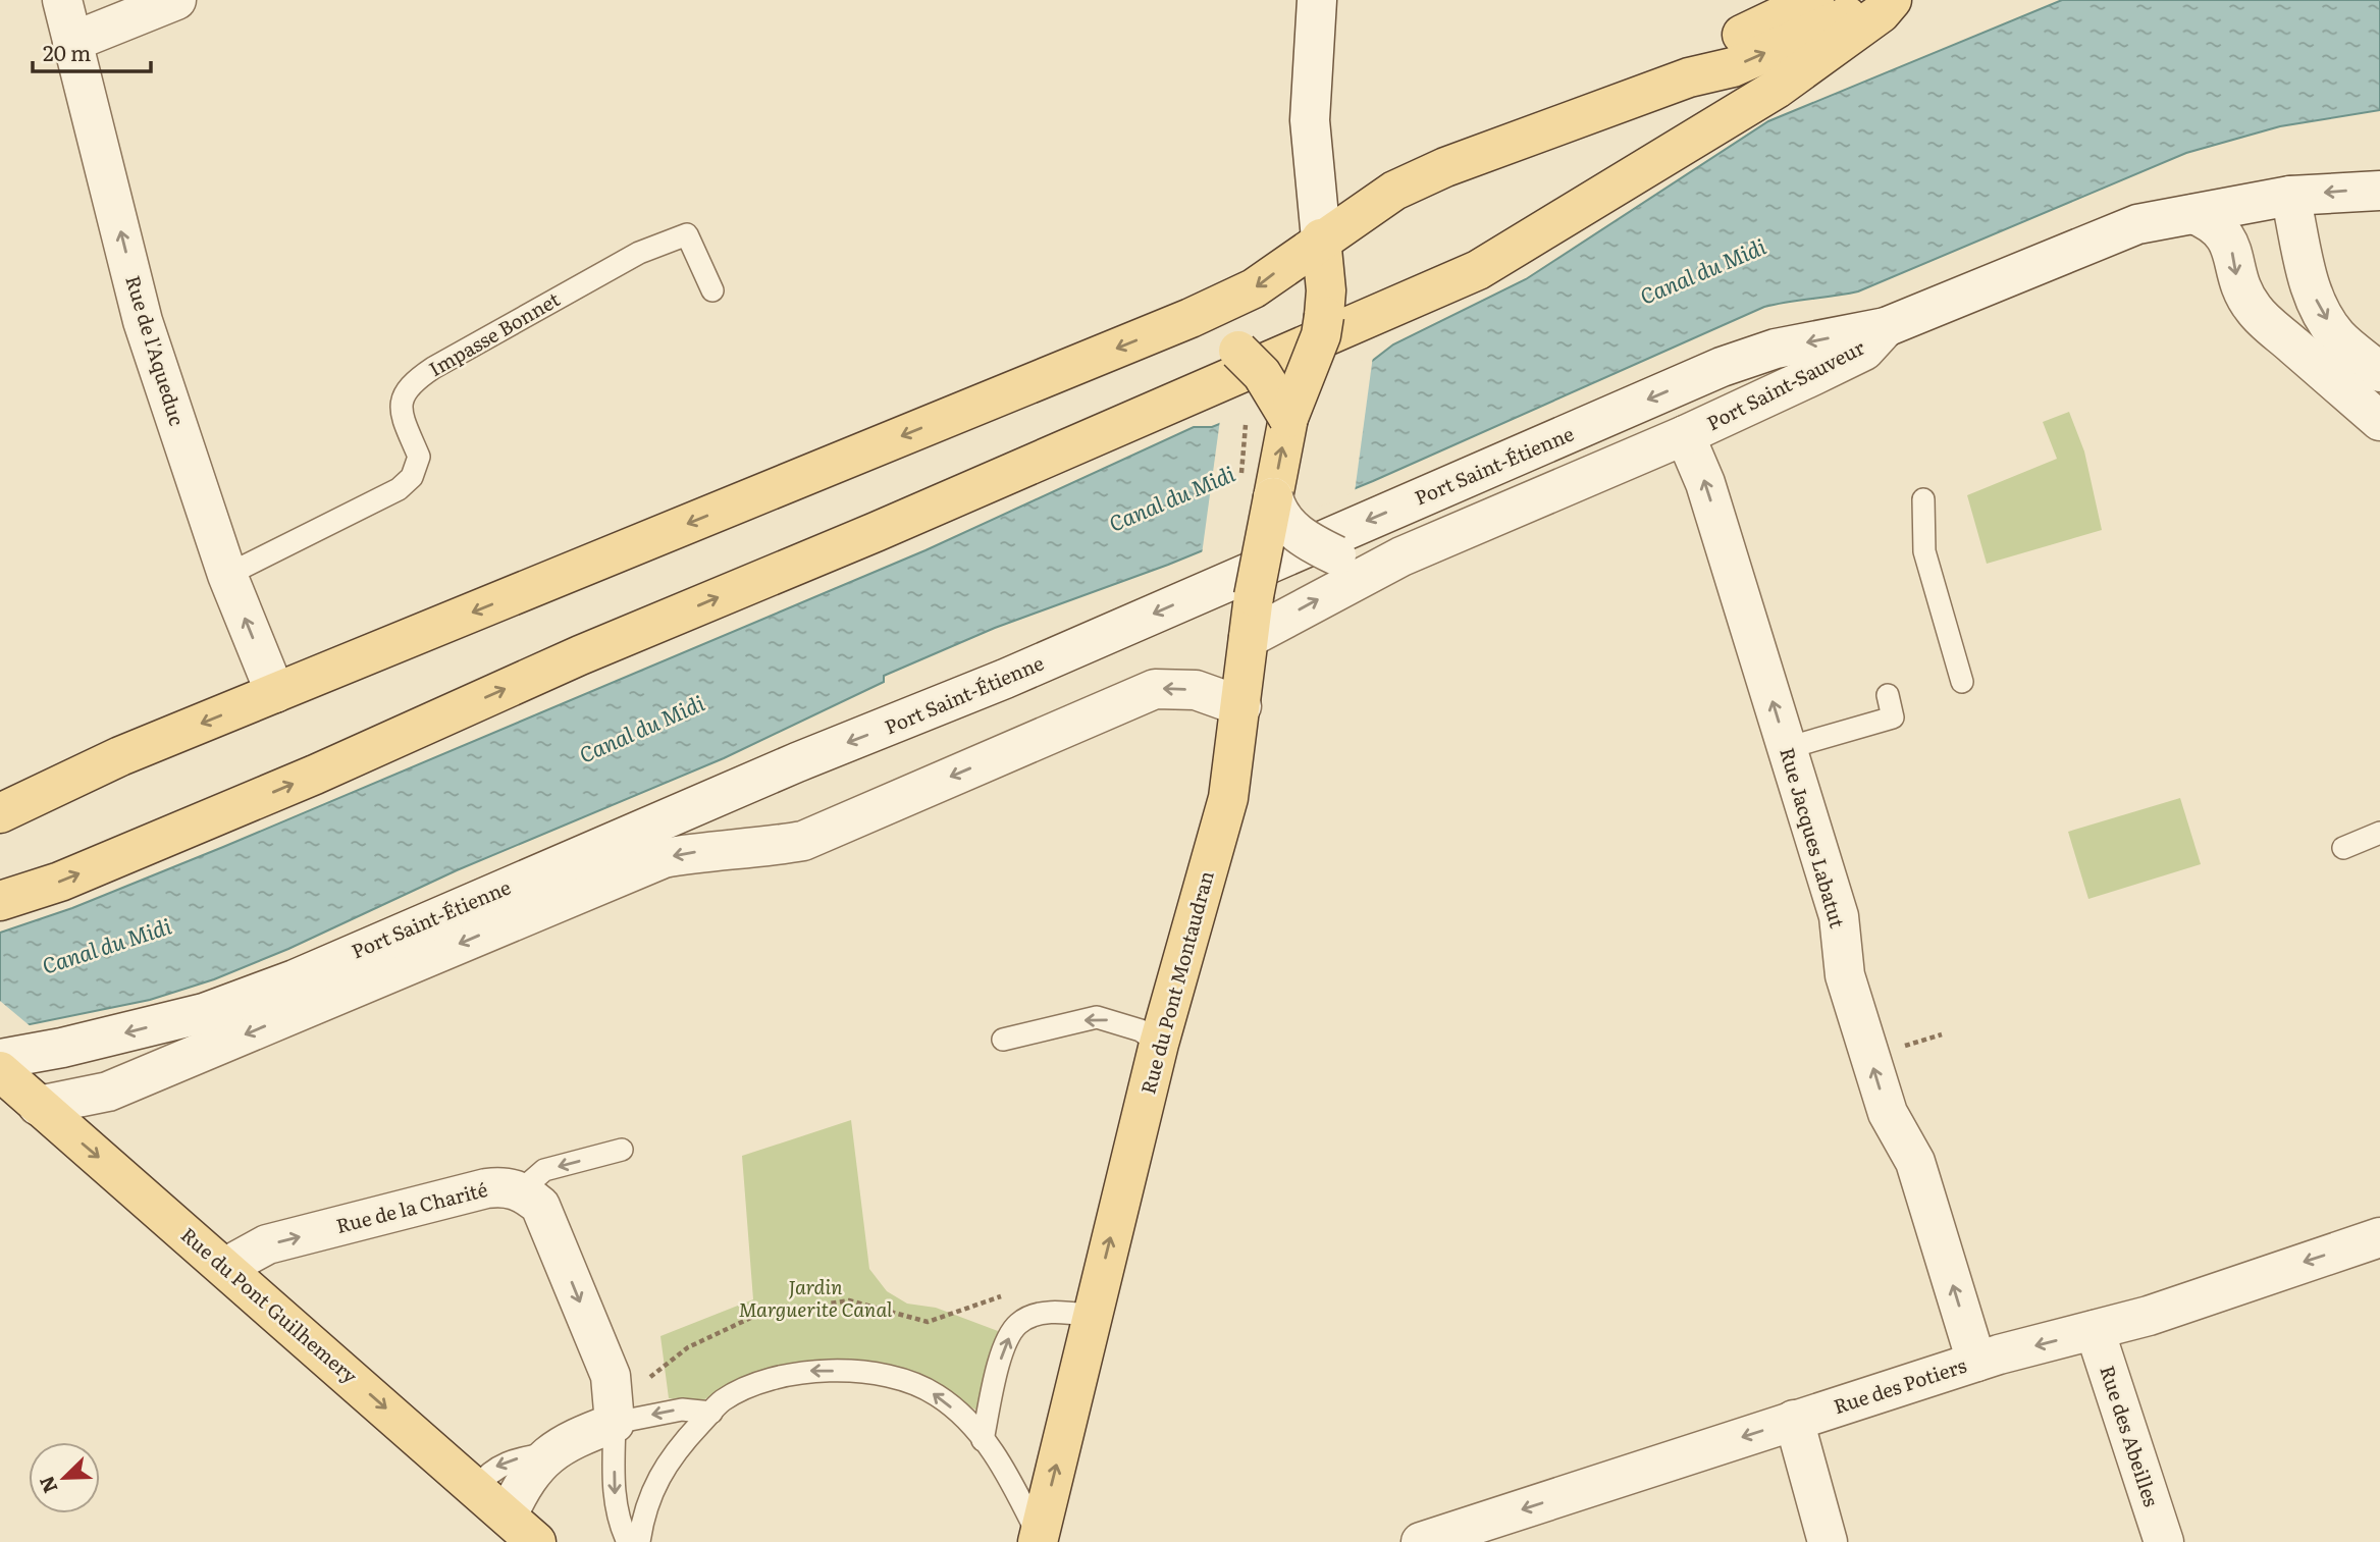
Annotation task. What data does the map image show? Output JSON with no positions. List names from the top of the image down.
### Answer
{
  "streets": {
    "main road": ["Rue du Pont Montaudran", "Rue du Pont Guilhemery"],
    "street": [
      "Rue de l'Aqueduc",
      "Port Saint-Sauveur",
      "Port Saint-Étienne",
      "Rue Jacques Labatut",
      "Rue de la Charité",
      "Rue des Potiers",
      "Rue des Abeilles"
    ],
    "lane": ["Impasse Bonnet"]
  },
  "crossings": [
    ["Impasse Bonnet", "Rue de l'Aqueduc"],
    ["Port Saint-Sauveur", "Port Saint-Étienne"],
    ["Port Saint-Sauveur", "Rue Jacques Labatut"],
    ["Port Saint-Sauveur", "Rue du Pont Montaudran"],
    ["Port Saint-Étienne", "Rue du Pont Montaudran"],
    ["Port Saint-Étienne", "Rue du Pont Guilhemery"],
    ["Rue Jacques Labatut", "Rue des Potiers"],
    ["Rue de la Charité", "Rue du Pont Guilhemery"],
    ["Rue des Potiers", "Rue des Abeilles"]
  ],
  "one_way": [
    "Rue de l'Aqueduc",
    "Port Saint-Étienne",
    "Rue Jacques Labatut",
    "Rue du Pont Montaudran",
    "Rue de la Charité",
    "Rue du Pont Guilhemery",
    "Rue des Potiers"
  ],
  "water": ["Canal du Midi"],
  "parks": ["Jardin Marguerite Canal"],
  "scale_bar": "20 m",
  "north": "bottom left"
}
